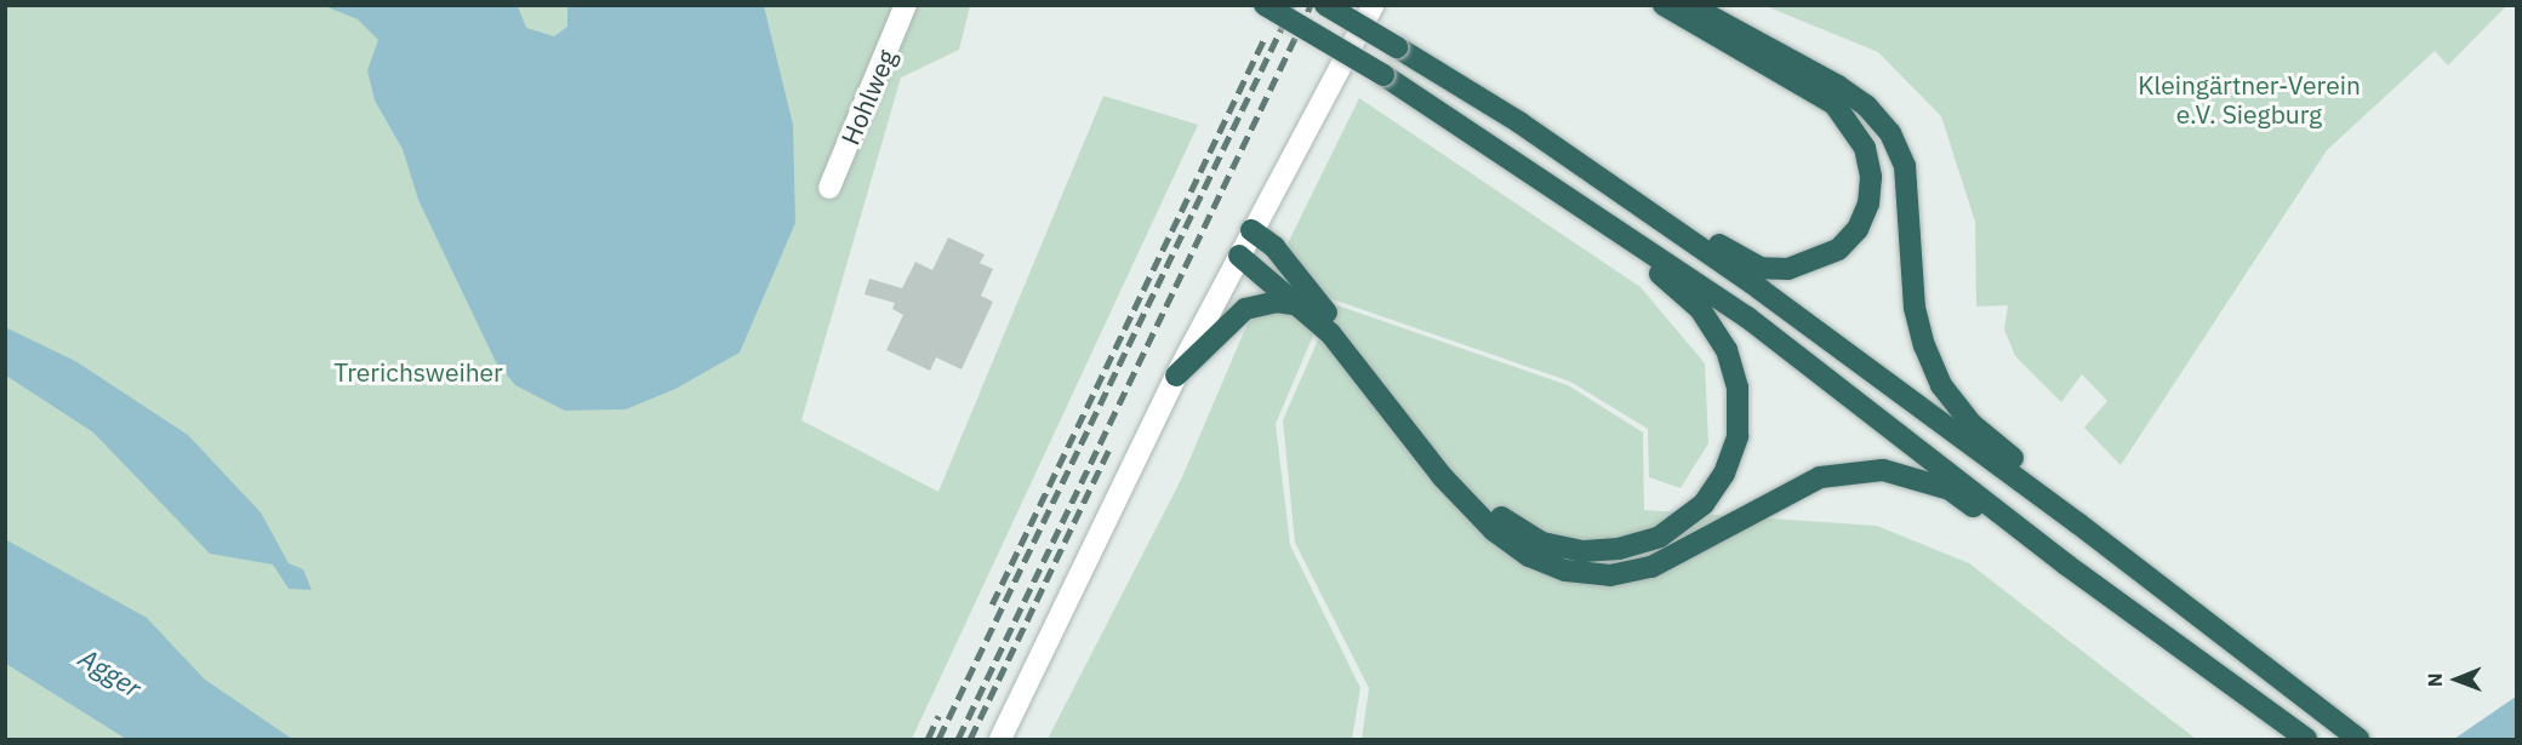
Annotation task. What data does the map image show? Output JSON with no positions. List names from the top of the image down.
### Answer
{
  "streets": {
    "main road": ["Hohlweg"]
  },
  "water": ["Agger"],
  "parks": ["Kleingärtner-Verein e.V. Siegburg", "Trerichsweiher"],
  "north": "left"
}
